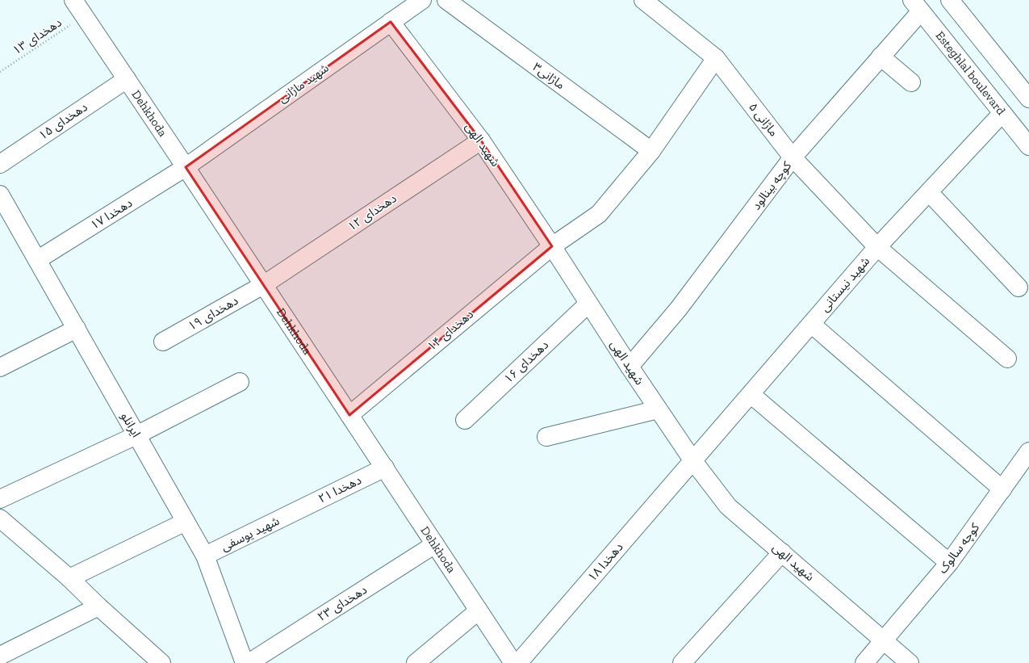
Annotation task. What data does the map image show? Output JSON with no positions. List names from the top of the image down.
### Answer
{
  "streets": {
    "street": [
      "Esteghlal boulevard",
      "ماژانی۳",
      "شهید ماژانی",
      "Dehkhoda",
      "۵ ماژانی",
      "دهخدای ۱۵",
      "شهید الهی",
      "کوچه بینالود",
      "دهخدای ۱۲",
      "دهخدا ۱۷",
      "شهید نیستانی",
      "دهخدای ۱۹",
      "دهخدای ۱۴",
      "دهخدای ۱۶",
      "ایرانلو",
      "دهخدا ۲۱",
      "شهید یوسفی",
      "کوچه سالوک",
      "دهخدا ۱۸",
      "دهخدای ۲۳"
    ],
    "path": ["دهخدای ۱۳"]
  },
  "crossings": [
    ["دهخدای ۱۳", "Dehkhoda"],
    ["Esteghlal boulevard", "کوچه بینالود"],
    ["Esteghlal boulevard", "شهید نیستانی"],
    ["ماژانی۳", "دهخدای ۱۴"],
    ["شهید ماژانی", "Dehkhoda"],
    ["شهید ماژانی", "شهید الهی"],
    ["شهید ماژانی", "دهخدا ۱۷"],
    ["Dehkhoda", "دهخدای ۱۵"],
    ["Dehkhoda", "دهخدای ۱۲"],
    ["Dehkhoda", "دهخدا ۱۷"],
    ["Dehkhoda", "دهخدای ۱۹"],
    ["Dehkhoda", "دهخدای ۱۴"],
    ["Dehkhoda", "دهخدا ۲۱"],
    ["Dehkhoda", "دهخدای ۲۳"],
    ["۵ ماژانی", "کوچه بینالود"],
    ["۵ ماژانی", "شهید نیستانی"],
    ["۵ ماژانی", "دهخدای ۱۴"],
    ["شهید الهی", "کوچه بینالود"],
    ["شهید الهی", "دهخدای ۱۲"],
    ["شهید الهی", "شهید نیستانی"],
    ["شهید الهی", "دهخدای ۱۴"],
    ["شهید الهی", "دهخدای ۱۶"],
    ["شهید الهی", "کوچه سالوک"],
    ["شهید الهی", "دهخدا ۱۸"],
    ["دهخدای ۱۲", "دهخدای ۱۹"],
    ["دهخدا ۱۷", "ایرانلو"],
    ["شهید نیستانی", "دهخدا ۱۸"],
    ["ایرانلو", "شهید یوسفی"],
    ["دهخدا ۲۱", "شهید یوسفی"]
  ]
}
